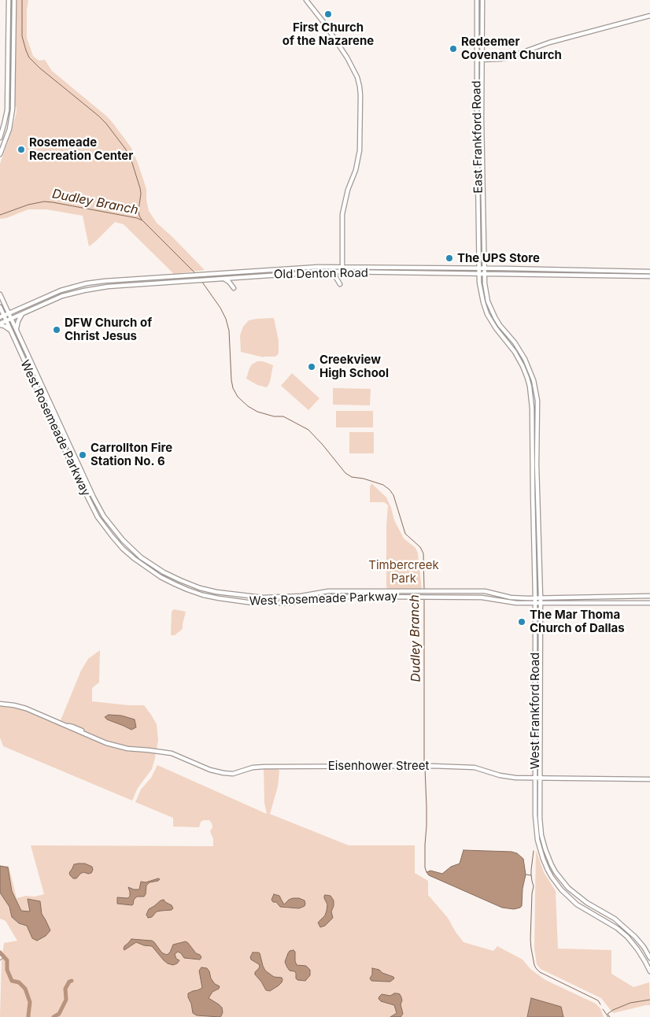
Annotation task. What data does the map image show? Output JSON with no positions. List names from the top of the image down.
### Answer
{
  "streets": {
    "main road": [
      "East Frankford Road",
      "Old Denton Road",
      "West Rosemeade Parkway",
      "West Frankford Road",
      "Eisenhower Street"
    ]
  },
  "crossings": [
    ["East Frankford Road", "Old Denton Road"],
    ["East Frankford Road", "West Frankford Road"],
    ["Old Denton Road", "West Rosemeade Parkway"],
    ["Old Denton Road", "West Frankford Road"],
    ["West Rosemeade Parkway", "West Frankford Road"],
    ["West Frankford Road", "Eisenhower Street"]
  ],
  "water": ["Dudley Branch"],
  "parks": ["Timbercreek Park"],
  "places": [
    "First Church of the Nazarene",
    "Redeemer Covenant Church",
    "Rosemeade Recreation Center",
    "The UPS Store",
    "DFW Church of Christ Jesus",
    "Creekview High School",
    "Carrollton Fire Station No. 6",
    "The Mar Thoma Church of Dallas"
  ]
}
